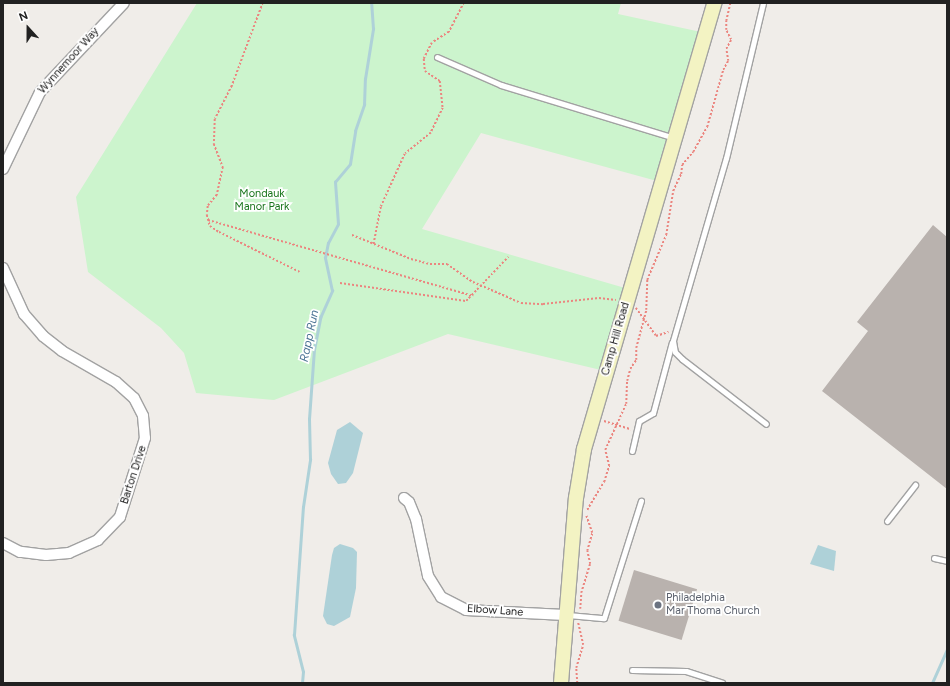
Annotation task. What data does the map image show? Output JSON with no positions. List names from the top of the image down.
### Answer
{
  "streets": {
    "street": [
      "Wynnemoor Way",
      "Camp Hill Road",
      "Barton Drive",
      "Elbow Lane"
    ]
  },
  "crossings": [
    ["Camp Hill Road", "Elbow Lane"]
  ],
  "water": ["Rapp Run"],
  "parks": ["Mondauk Manor Park"],
  "places": ["Philadelphia Mar Thoma Church"],
  "north": "top"
}
